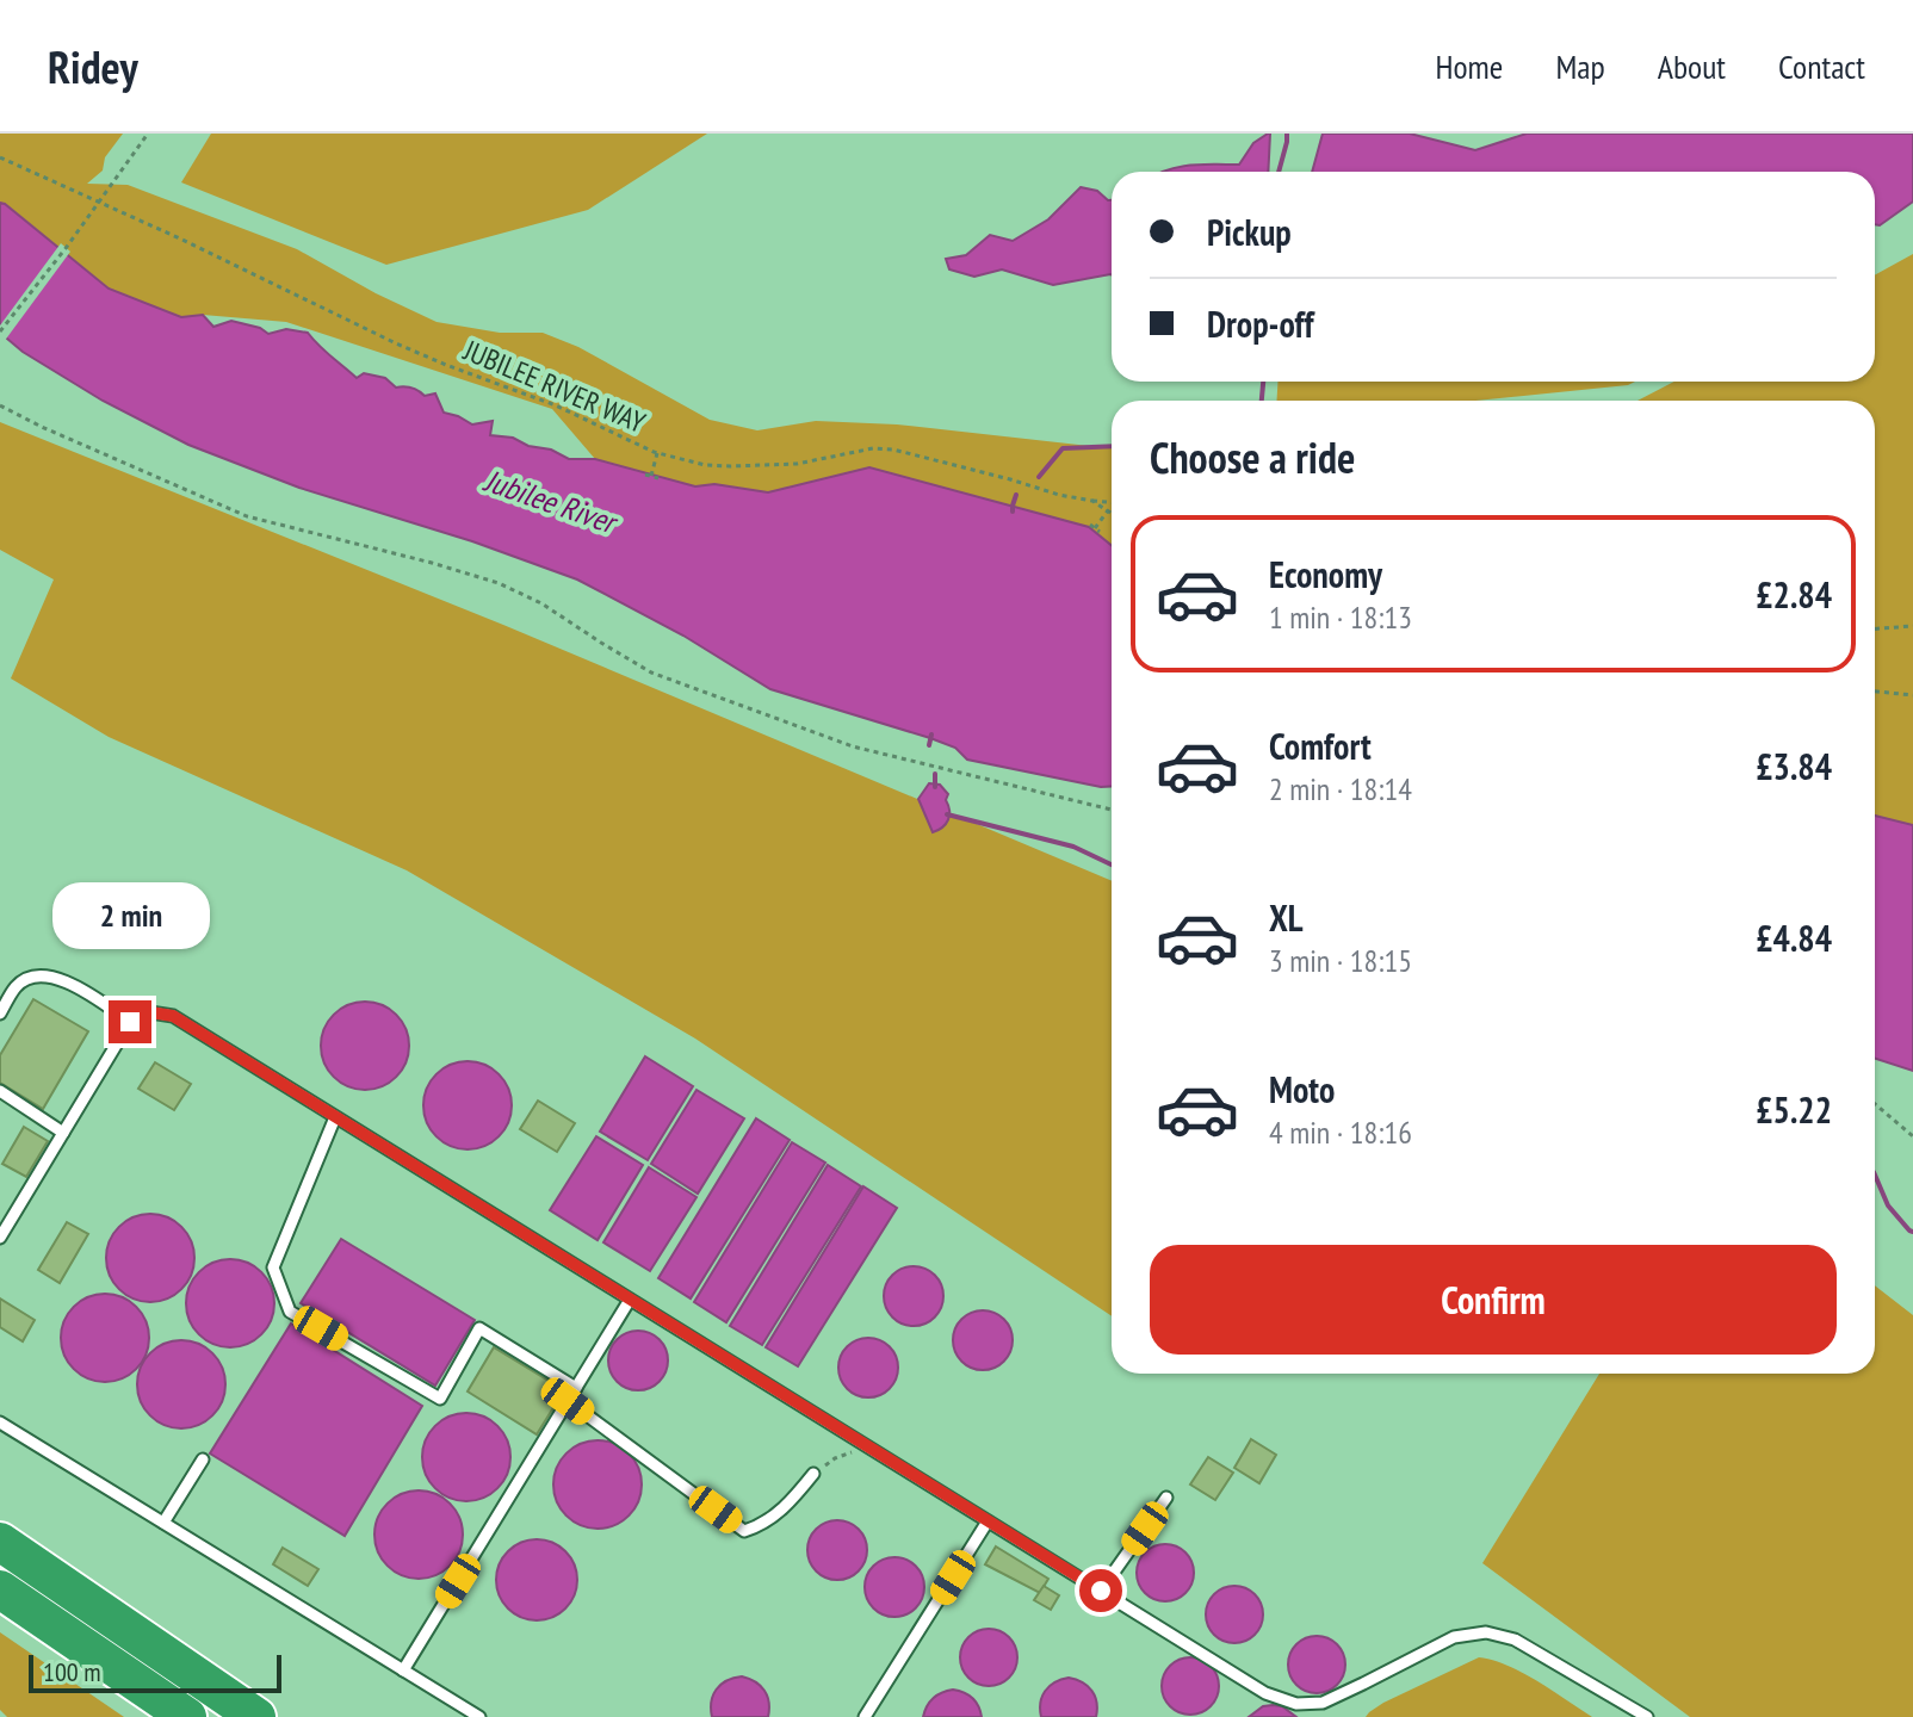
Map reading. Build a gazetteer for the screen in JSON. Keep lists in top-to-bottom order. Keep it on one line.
{"streets":{"path":["JUBILEE RIVER WAY"]},"water":["Jubilee River"],"scale_bar":"100 m","page":{"header":"Ridey","nav":["Home","Map","About","Contact"],"banner":["Pickup","Drop-off"],"heading":"Choose a ride","list":[{"name":"Economy","note":"1 min · 18:13","value":"£2.84"},{"name":"Comfort","note":"2 min · 18:14","value":"£3.84"},{"name":"XL","note":"3 min · 18:15","value":"£4.84"},{"name":"Moto","note":"4 min · 18:16","value":"£5.22"}],"bubble":"2 min","buttons":"Confirm","scale":"100 m"}}
